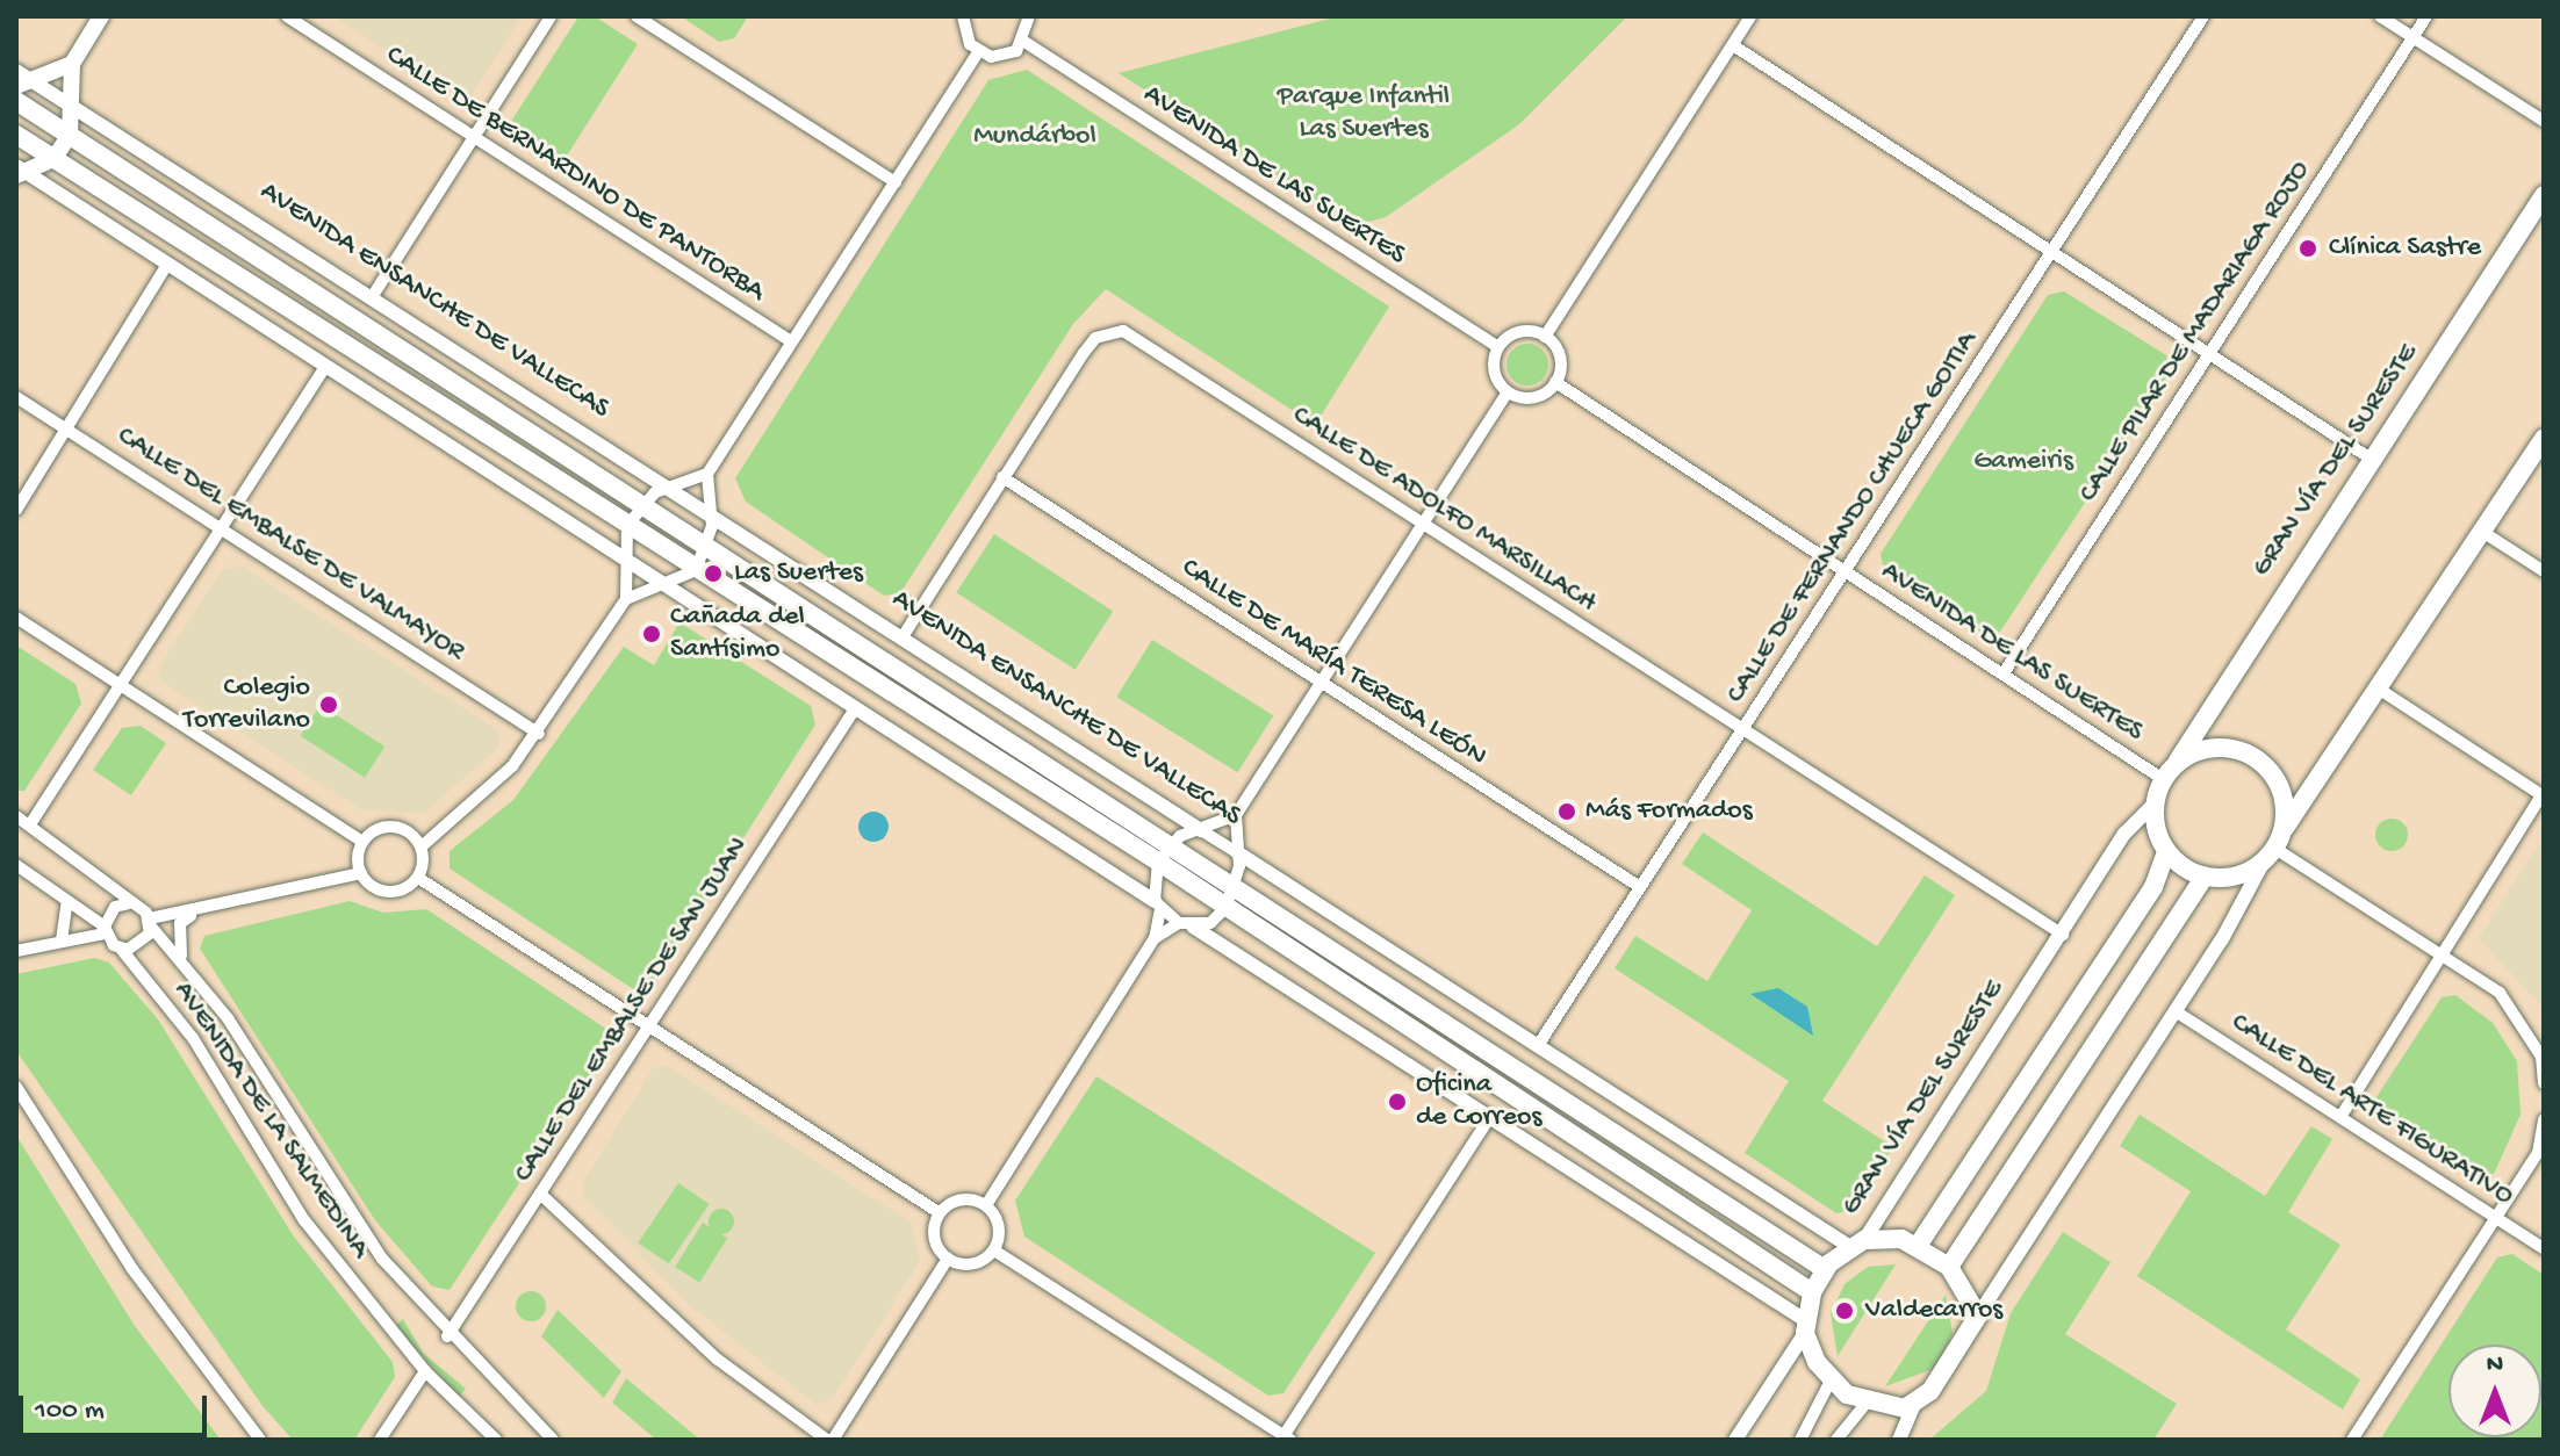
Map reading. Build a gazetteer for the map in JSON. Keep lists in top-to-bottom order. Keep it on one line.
{"streets":{"main road":["AVENIDA ENSANCHE DE VALLECAS","GRAN VÍA DEL SURESTE"],"street":["CALLE DE BERNARDINO DE PANTORBA","AVENIDA DE LAS SUERTES","CALLE PILAR DE MADARIAGA ROJO","CALLE DE ADOLFO MARSILLACH","CALLE DE FERNANDO CHUECA GOITIA","CALLE DEL EMBALSE DE VALMAYOR","CALLE DE MARÍA TERESA LEÓN","CALLE DEL EMBALSE DE SAN JUAN","CALLE DEL ARTE FIGURATIVO","AVENIDA DE LA SALMEDINA"]},"crossings":[["AVENIDA DE LAS SUERTES","CALLE PILAR DE MADARIAGA ROJO"],["AVENIDA DE LAS SUERTES","GRAN VÍA DEL SURESTE"],["AVENIDA DE LAS SUERTES","CALLE DE FERNANDO CHUECA GOITIA"],["AVENIDA ENSANCHE DE VALLECAS","GRAN VÍA DEL SURESTE"],["AVENIDA ENSANCHE DE VALLECAS","CALLE DE ADOLFO MARSILLACH"],["AVENIDA ENSANCHE DE VALLECAS","CALLE DE FERNANDO CHUECA GOITIA"],["GRAN VÍA DEL SURESTE","CALLE DE ADOLFO MARSILLACH"],["CALLE DE ADOLFO MARSILLACH","CALLE DE FERNANDO CHUECA GOITIA"],["CALLE DE ADOLFO MARSILLACH","CALLE DE MARÍA TERESA LEÓN"],["CALLE DE FERNANDO CHUECA GOITIA","CALLE DE MARÍA TERESA LEÓN"],["CALLE DEL EMBALSE DE SAN JUAN","AVENIDA DE LA SALMEDINA"]],"parks":["Parque Infantil Las Suertes","Mundárbol","Gameiris"],"places":["Clínica Sastre","Las Suertes","Cañada del Santísimo","Colegio Torrevilano","Más Formados","Oficina de Correos","Valdecarros"],"scale_bar":"100 m","north":"top"}
